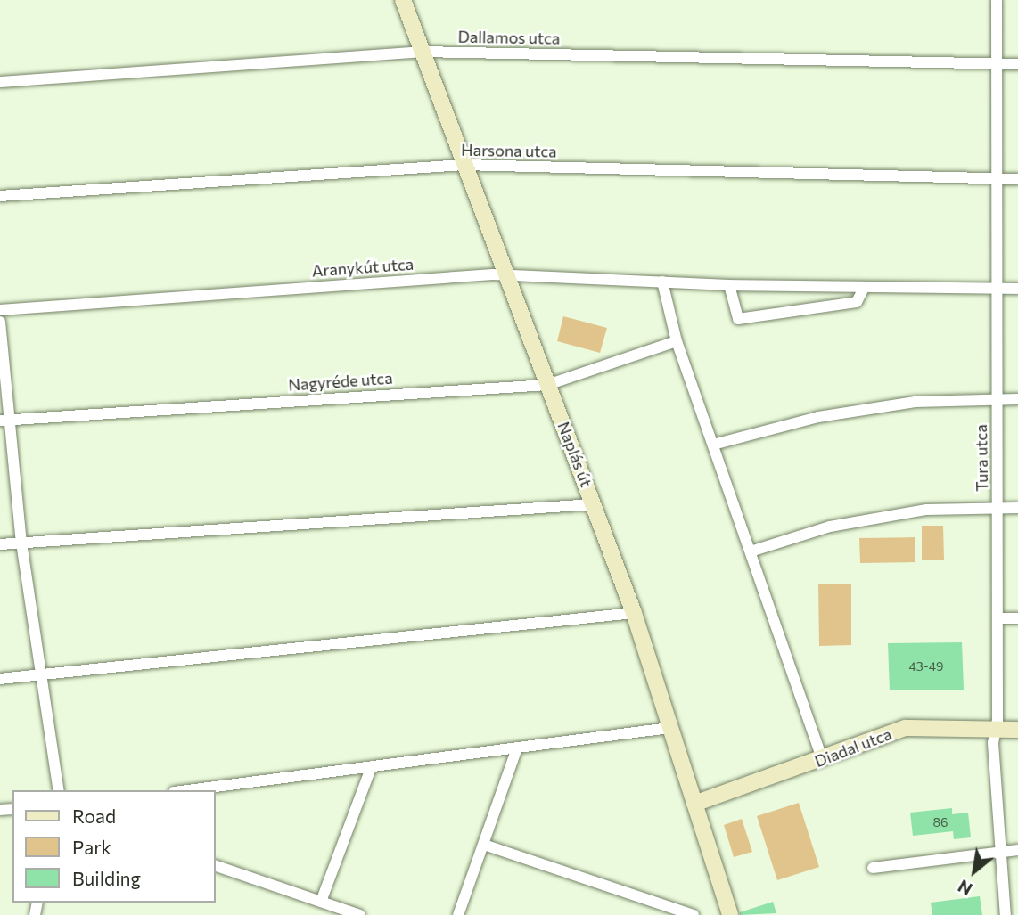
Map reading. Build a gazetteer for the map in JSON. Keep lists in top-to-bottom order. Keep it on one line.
{"streets":{"street":["Dallamos utca","Harsona utca","Aranykút utca","Nagyréde utca","Naplás út","Tura utca","Diadal utca"]},"crossings":[["Dallamos utca","Naplás út"],["Dallamos utca","Tura utca"],["Harsona utca","Naplás út"],["Harsona utca","Tura utca"],["Aranykút utca","Naplás út"],["Aranykút utca","Tura utca"],["Nagyréde utca","Naplás út"],["Naplás út","Diadal utca"],["Tura utca","Diadal utca"]],"house_numbers":["43-49","86"],"legend":["Road","Park","Building"],"north":"bottom left"}
